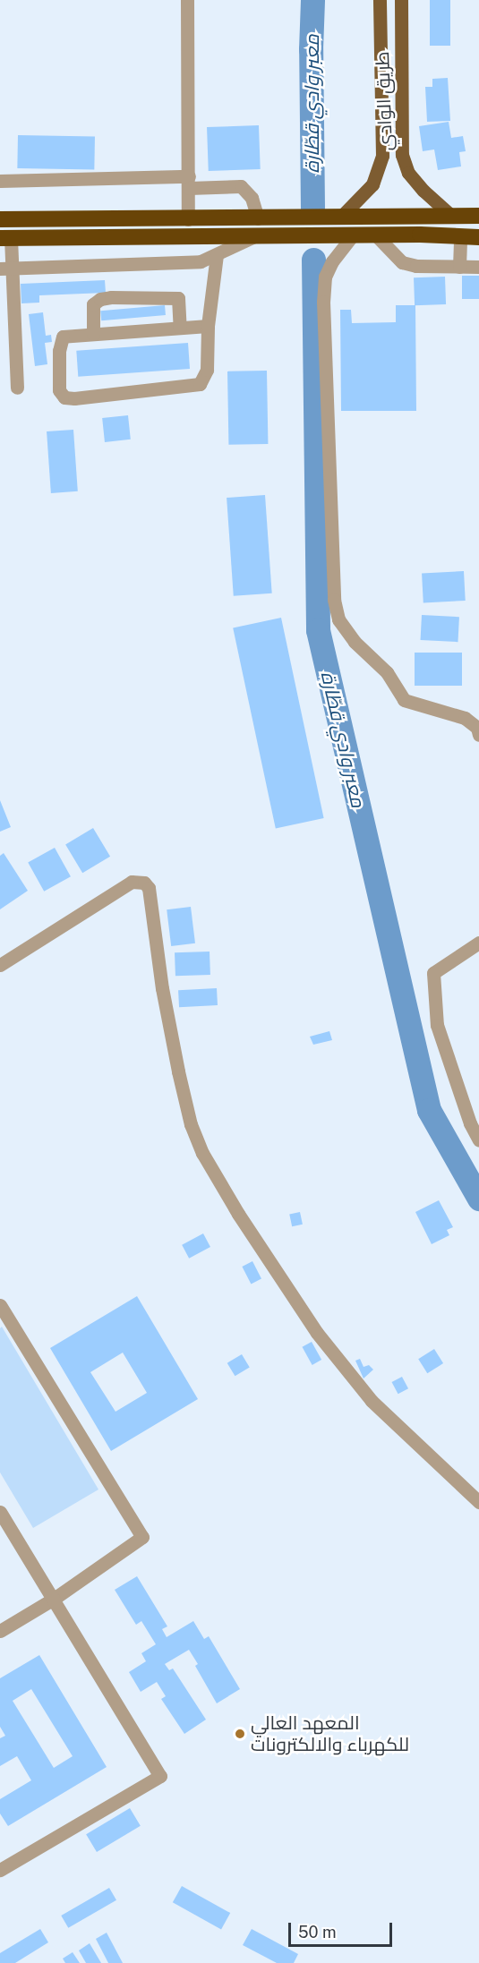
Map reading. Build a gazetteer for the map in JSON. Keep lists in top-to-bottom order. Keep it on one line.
{"streets":{"main road":["طريق الوادي"]},"water":["معبر وادي قطّارة"],"places":["المعهد العالي للكهرباء والالكترونات"],"scale_bar":"50 m"}
